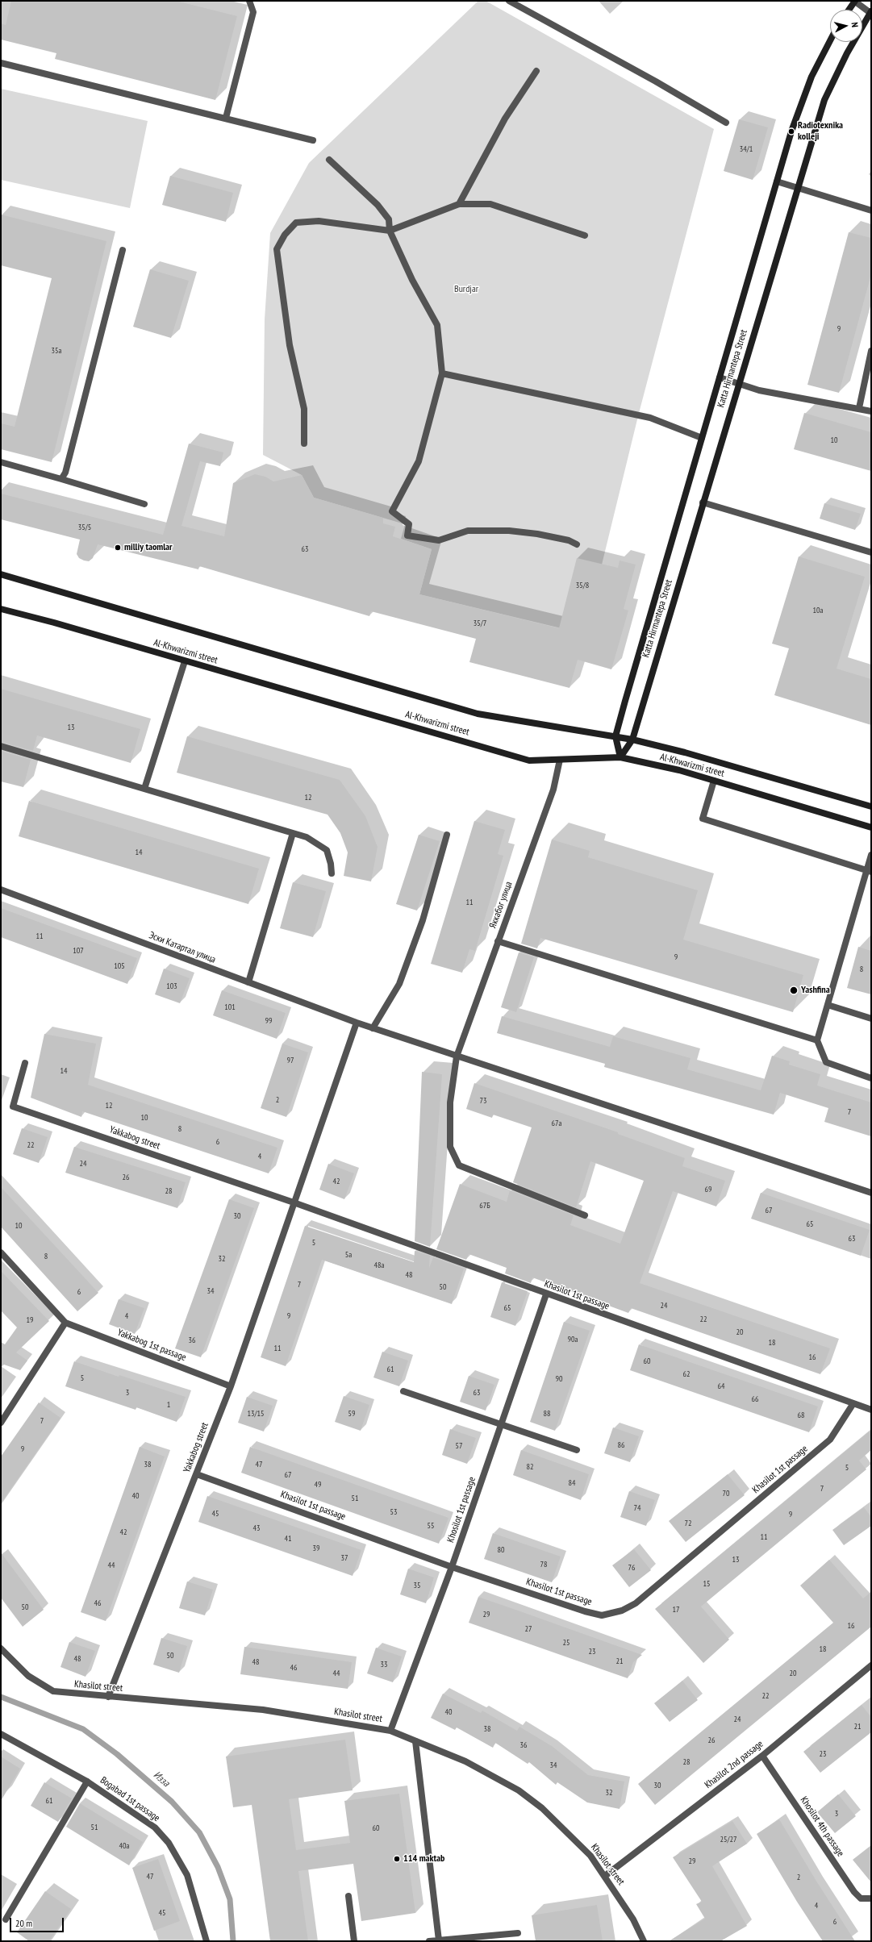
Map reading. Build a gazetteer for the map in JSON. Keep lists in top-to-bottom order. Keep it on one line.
{"streets":{"main road":["Katta Hirmаntepa Street","Al-Khwarizmi street"],"street":["Яккабог улица","Эски Катартал улица","Yakkabog street","Khasilot 1st passage","Yakkabog 1st passage","Khosilot 1st passage","Khasilot street","Khasilot 2nd passage","Bogabad 1st passage","Khosilot 4th passage"]},"crossings":[["Katta Hirmаntepa Street","Al-Khwarizmi street"],["Al-Khwarizmi street","Яккабог улица"],["Яккабог улица","Эски Катартал улица"],["Эски Катартал улица","Yakkabog street"],["Yakkabog street","Khasilot 1st passage"],["Yakkabog street","Yakkabog 1st passage"],["Yakkabog street","Khasilot street"],["Khasilot 1st passage","Khosilot 1st passage"],["Khosilot 1st passage","Khasilot street"],["Khasilot street","Khasilot 2nd passage"],["Khasilot 2nd passage","Khosilot 4th passage"]],"water":["Изза"],"parks":["Burdjar"],"places":["Radiotexnika kolleji","milliy taomlar","Yashfina","114 maktab"],"house_numbers":["34/1","9","35а","10","35/5","63","35/8","10a","35/7","13","12","14","11","11","107","9","105","8","103","101","99","97","14","2","73","12","7","10","67a","8","6","22","4","24","26","42","69","28","67Б","67","30","65","10","63","5","5a","8","32","48a","48","7","50","34","6","24","65","4","9","22","19","20","90a","36","18","11","16","60","61","62","5","90","64","3","63","66","1","13/15","59","88","68","7","86","57","9","38","47","82","5","67","84","49","7","70","40","51","74","53","45","9","72","55","43","42","11","41","39","80","37","13","78","44","76","15","35","46","50","17","29","16","27","25","18","23","50","48","21","48","33","46","44","20","22","40","24","21","38","26","36","23","28","34","30","32","61","3","51","60","25/27","40a","29","47","2","4","45","6"],"scale_bar":"20 m","north":"right"}
